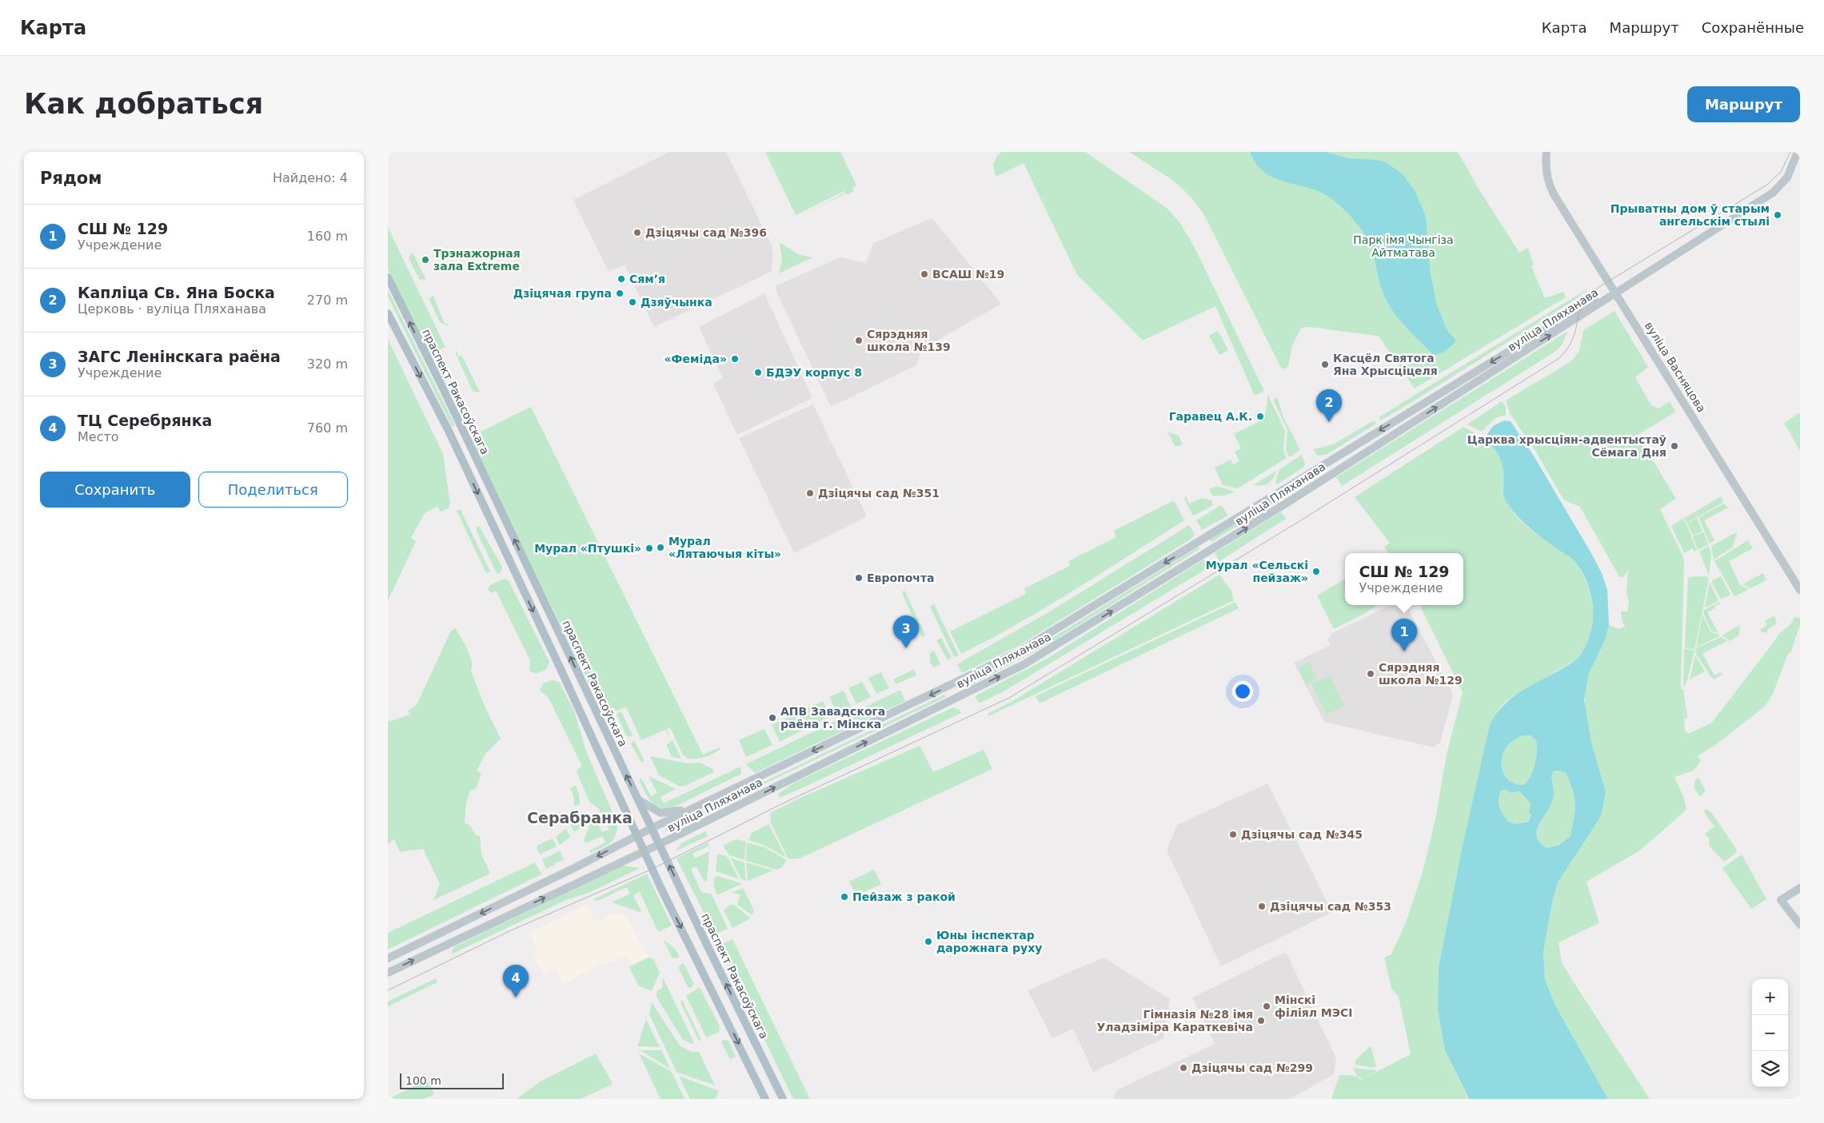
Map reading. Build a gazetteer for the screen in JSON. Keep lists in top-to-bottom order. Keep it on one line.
{"streets":{"main road":["вуліца Пляханава","вуліца Васняцова","праспект Ракасоўскага"]},"crossings":[["вуліца Пляханава","вуліца Васняцова"],["вуліца Пляханава","праспект Ракасоўскага"]],"districts":["Серабранка"],"parks":["Парк імя Чынгіза Айтматава"],"places":["Прыватны дом ў старым ангельскім стылі","Дзіцячы сад №396","Трэнажорная зала Extreme","ВСАШ №19","Сямʼя","Дзіцячая група","Дзяўчынка","Сярэдняя школа №139","«Феміда»","Касцёл Святога Яна Хрысціцеля","БДЭУ корпус 8","Гаравец А.К.","Царква хрысціян-адвентыстаў Сёмага Дня","Дзіцячы сад №351","Мурал «Лятаючыя кіты»","Мурал «Птушкі»","Мурал «Сельскі пейзаж»","Европочта","Сярэдняя школа №129","АПВ Завадскога раёна г. Мінска","Дзіцячы сад №345","Пейзаж з ракой","Дзіцячы сад №353","Юны інспектар дарожнага руху","Мінскі філіял МЭСІ","Гімназія №28 імя Уладзіміра Караткевіча","Дзіцячы сад №299"],"scale_bar":"100 m","page":{"header":"Карта","nav":["Карта","Маршрут","Сохранённые"],"buttons":["Маршрут",["Сохранить","Поделиться"]],"title":"Как добраться","heading":["Рядом","Найдено: 4"],"list":[{"mark":"1","name":"СШ № 129","note":"Учреждение","value":"160 m"},{"mark":"2","name":"Капліца Св. Яна Боска","note":"Церковь · вуліца Пляханава","value":"270 m"},{"mark":"3","name":"ЗАГС Ленінскага раёна","note":"Учреждение","value":"320 m"},{"mark":"4","name":"ТЦ Серебрянка","note":"Место","value":"760 m"}],"pins":["2","3","1","4"],"popup":["СШ № 129","Учреждение"],"map_buttons":["+","−"],"scale":"100 m"}}
